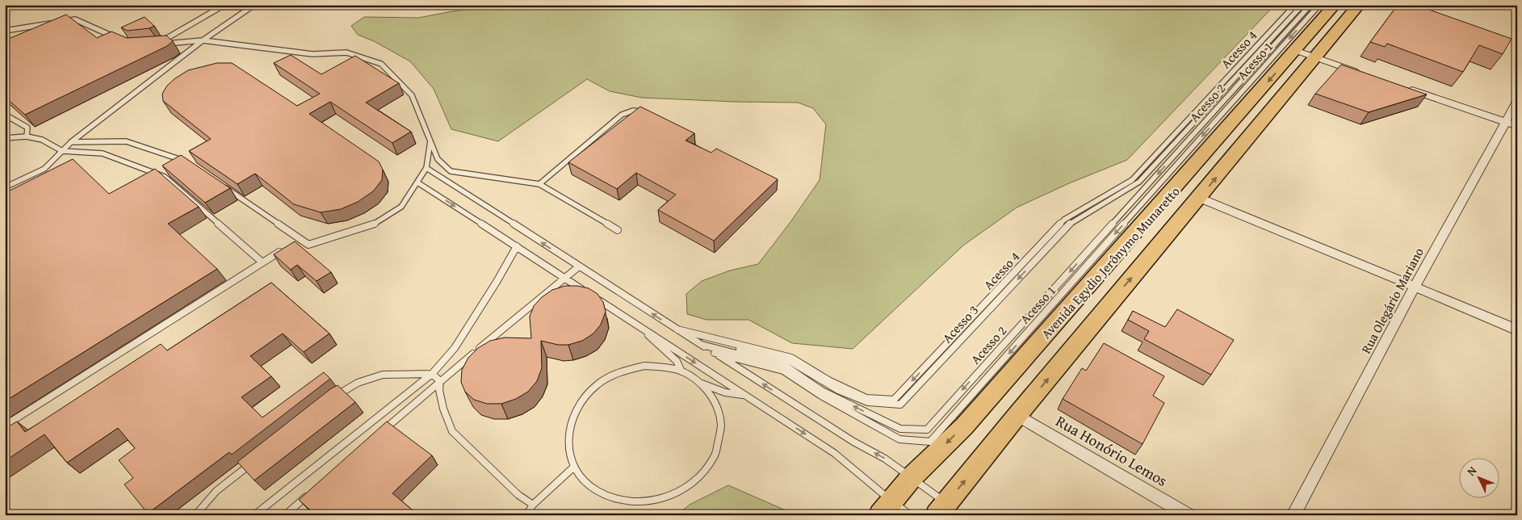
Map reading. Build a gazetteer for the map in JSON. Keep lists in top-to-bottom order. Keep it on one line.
{"streets":{"main road":["Avenida Egydio Jerônymo Munaretto"],"street":["Rua Olegário Mariano","Rua Honório Lemos"],"lane":["Acesso 4","Acesso 1","Acesso 2","Acesso 3"]},"crossings":[["Avenida Egydio Jerônymo Munaretto","Rua Honório Lemos"]],"one_way":["Acesso 4","Acesso 1","Acesso 2","Acesso 3"],"north":"top left"}
